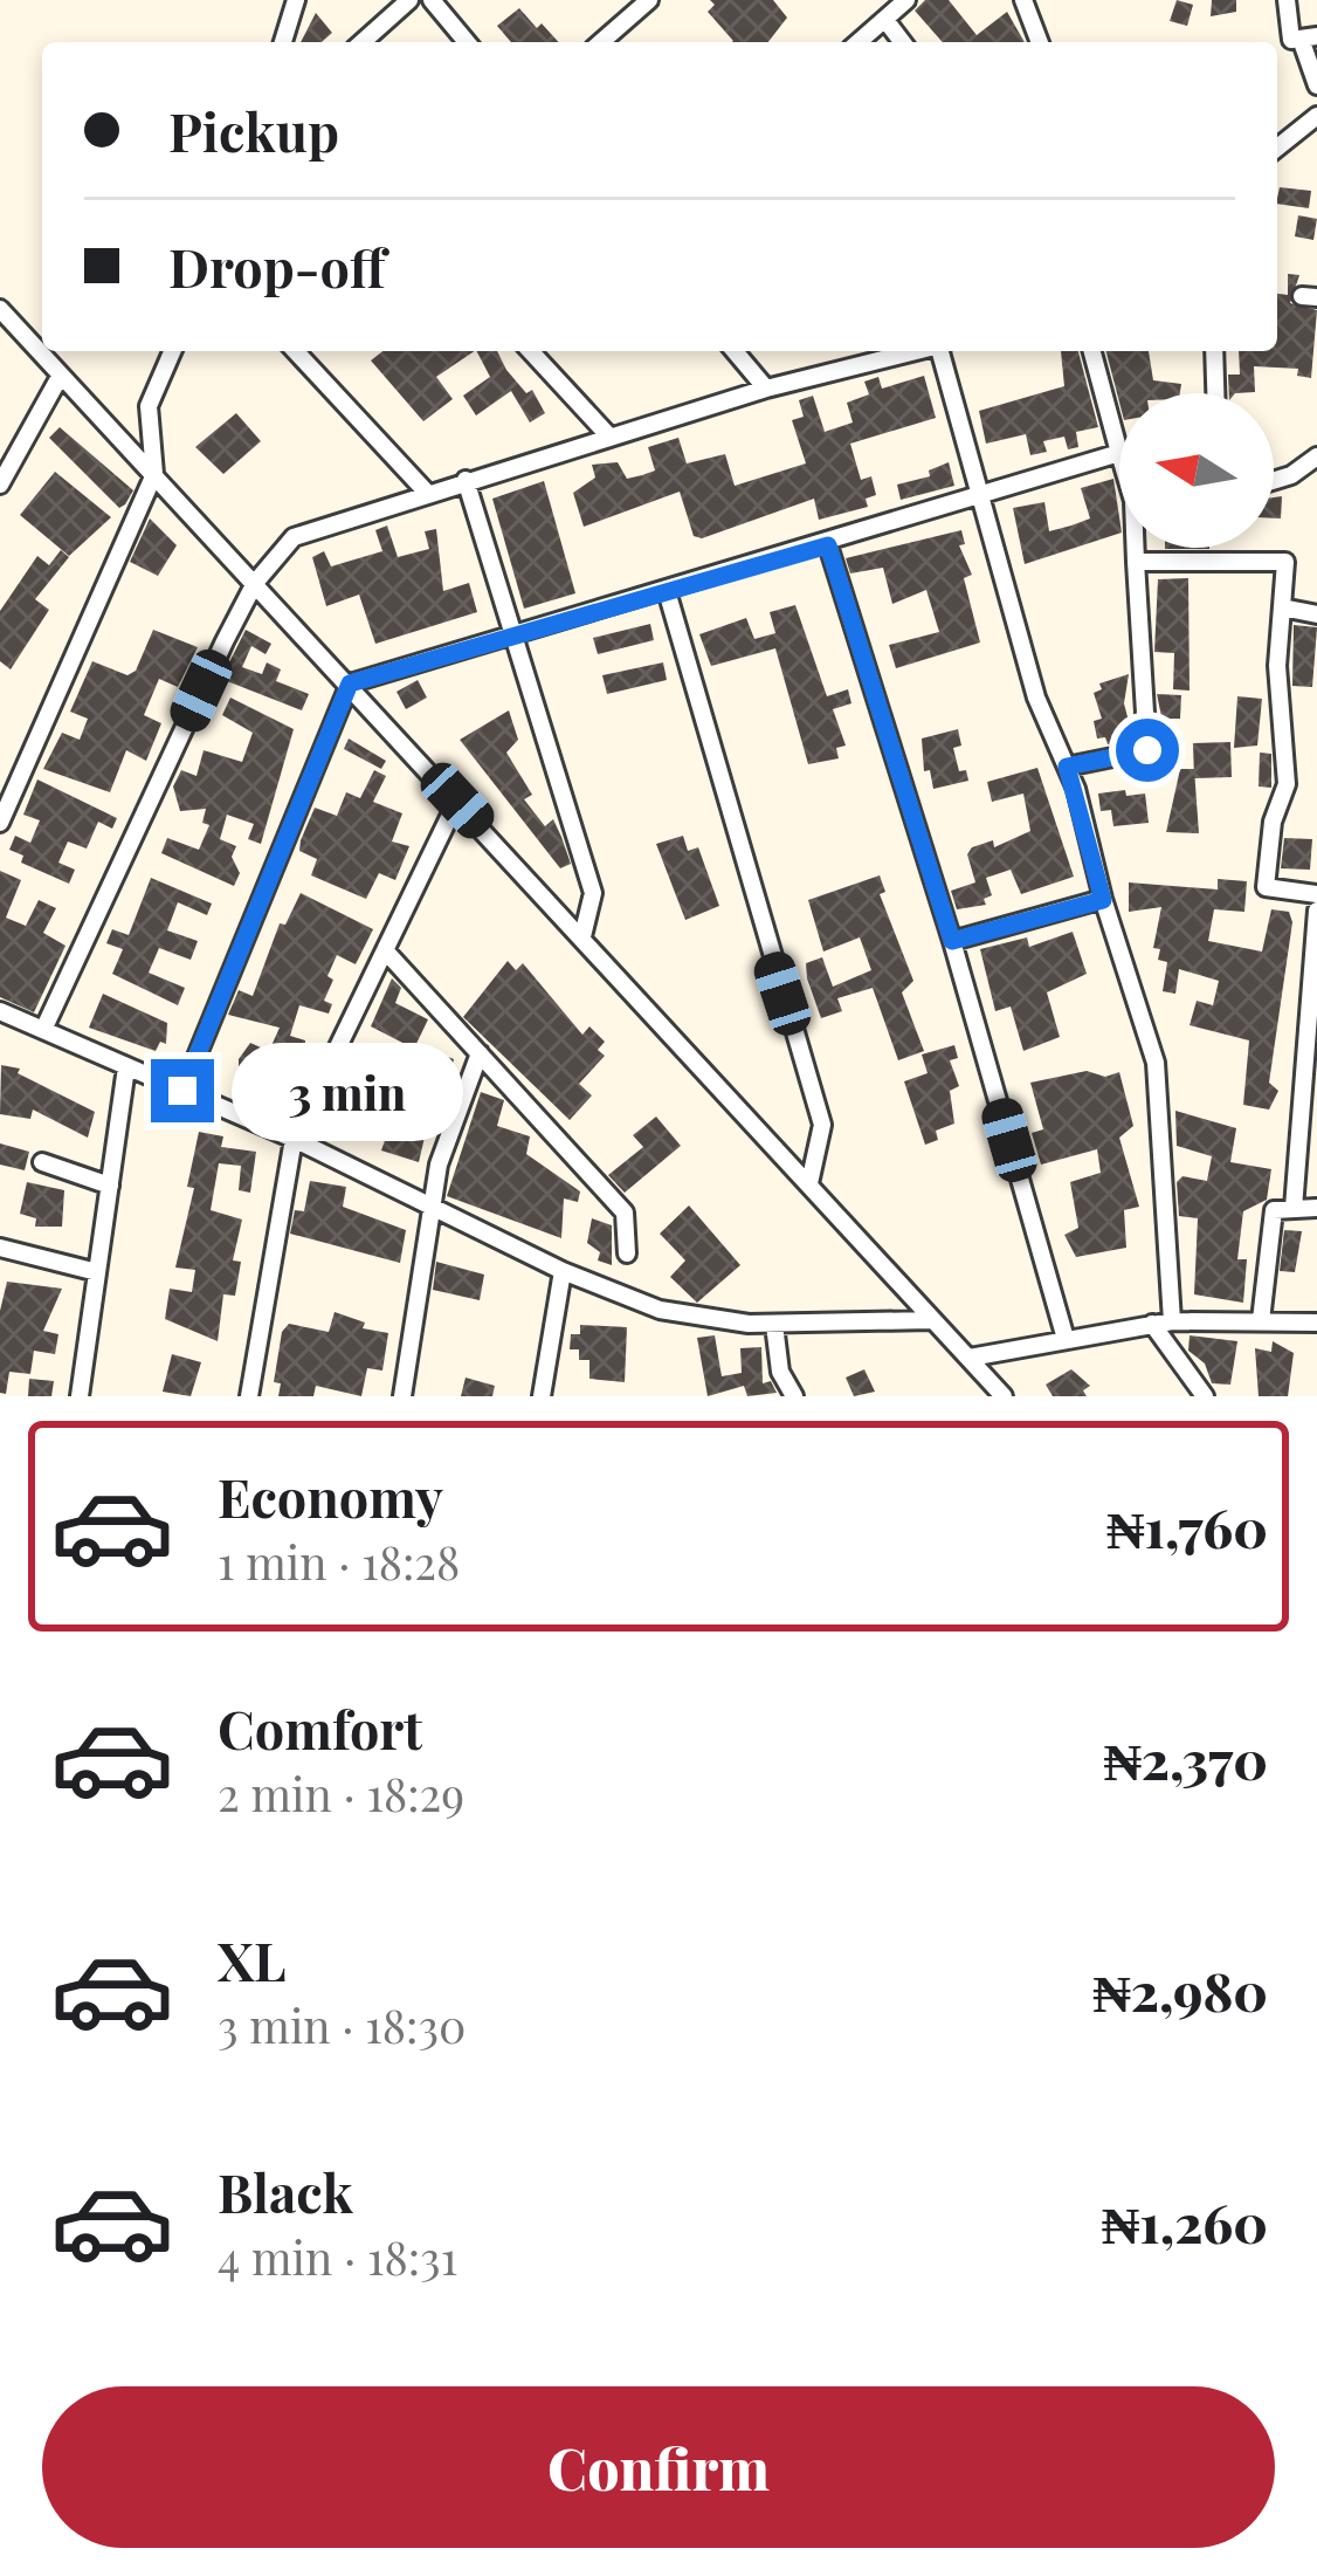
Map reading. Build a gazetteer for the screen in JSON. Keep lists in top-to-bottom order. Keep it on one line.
{"north":"left","page":{"banner":["Pickup","Drop-off"],"bubble":"3 min","list":[{"name":"Economy","note":"1 min · 18:28","value":"₦1,760"},{"name":"Comfort","note":"2 min · 18:29","value":"₦2,370"},{"name":"XL","note":"3 min · 18:30","value":"₦2,980"},{"name":"Black","note":"4 min · 18:31","value":"₦1,260"}],"buttons":"Confirm"}}
